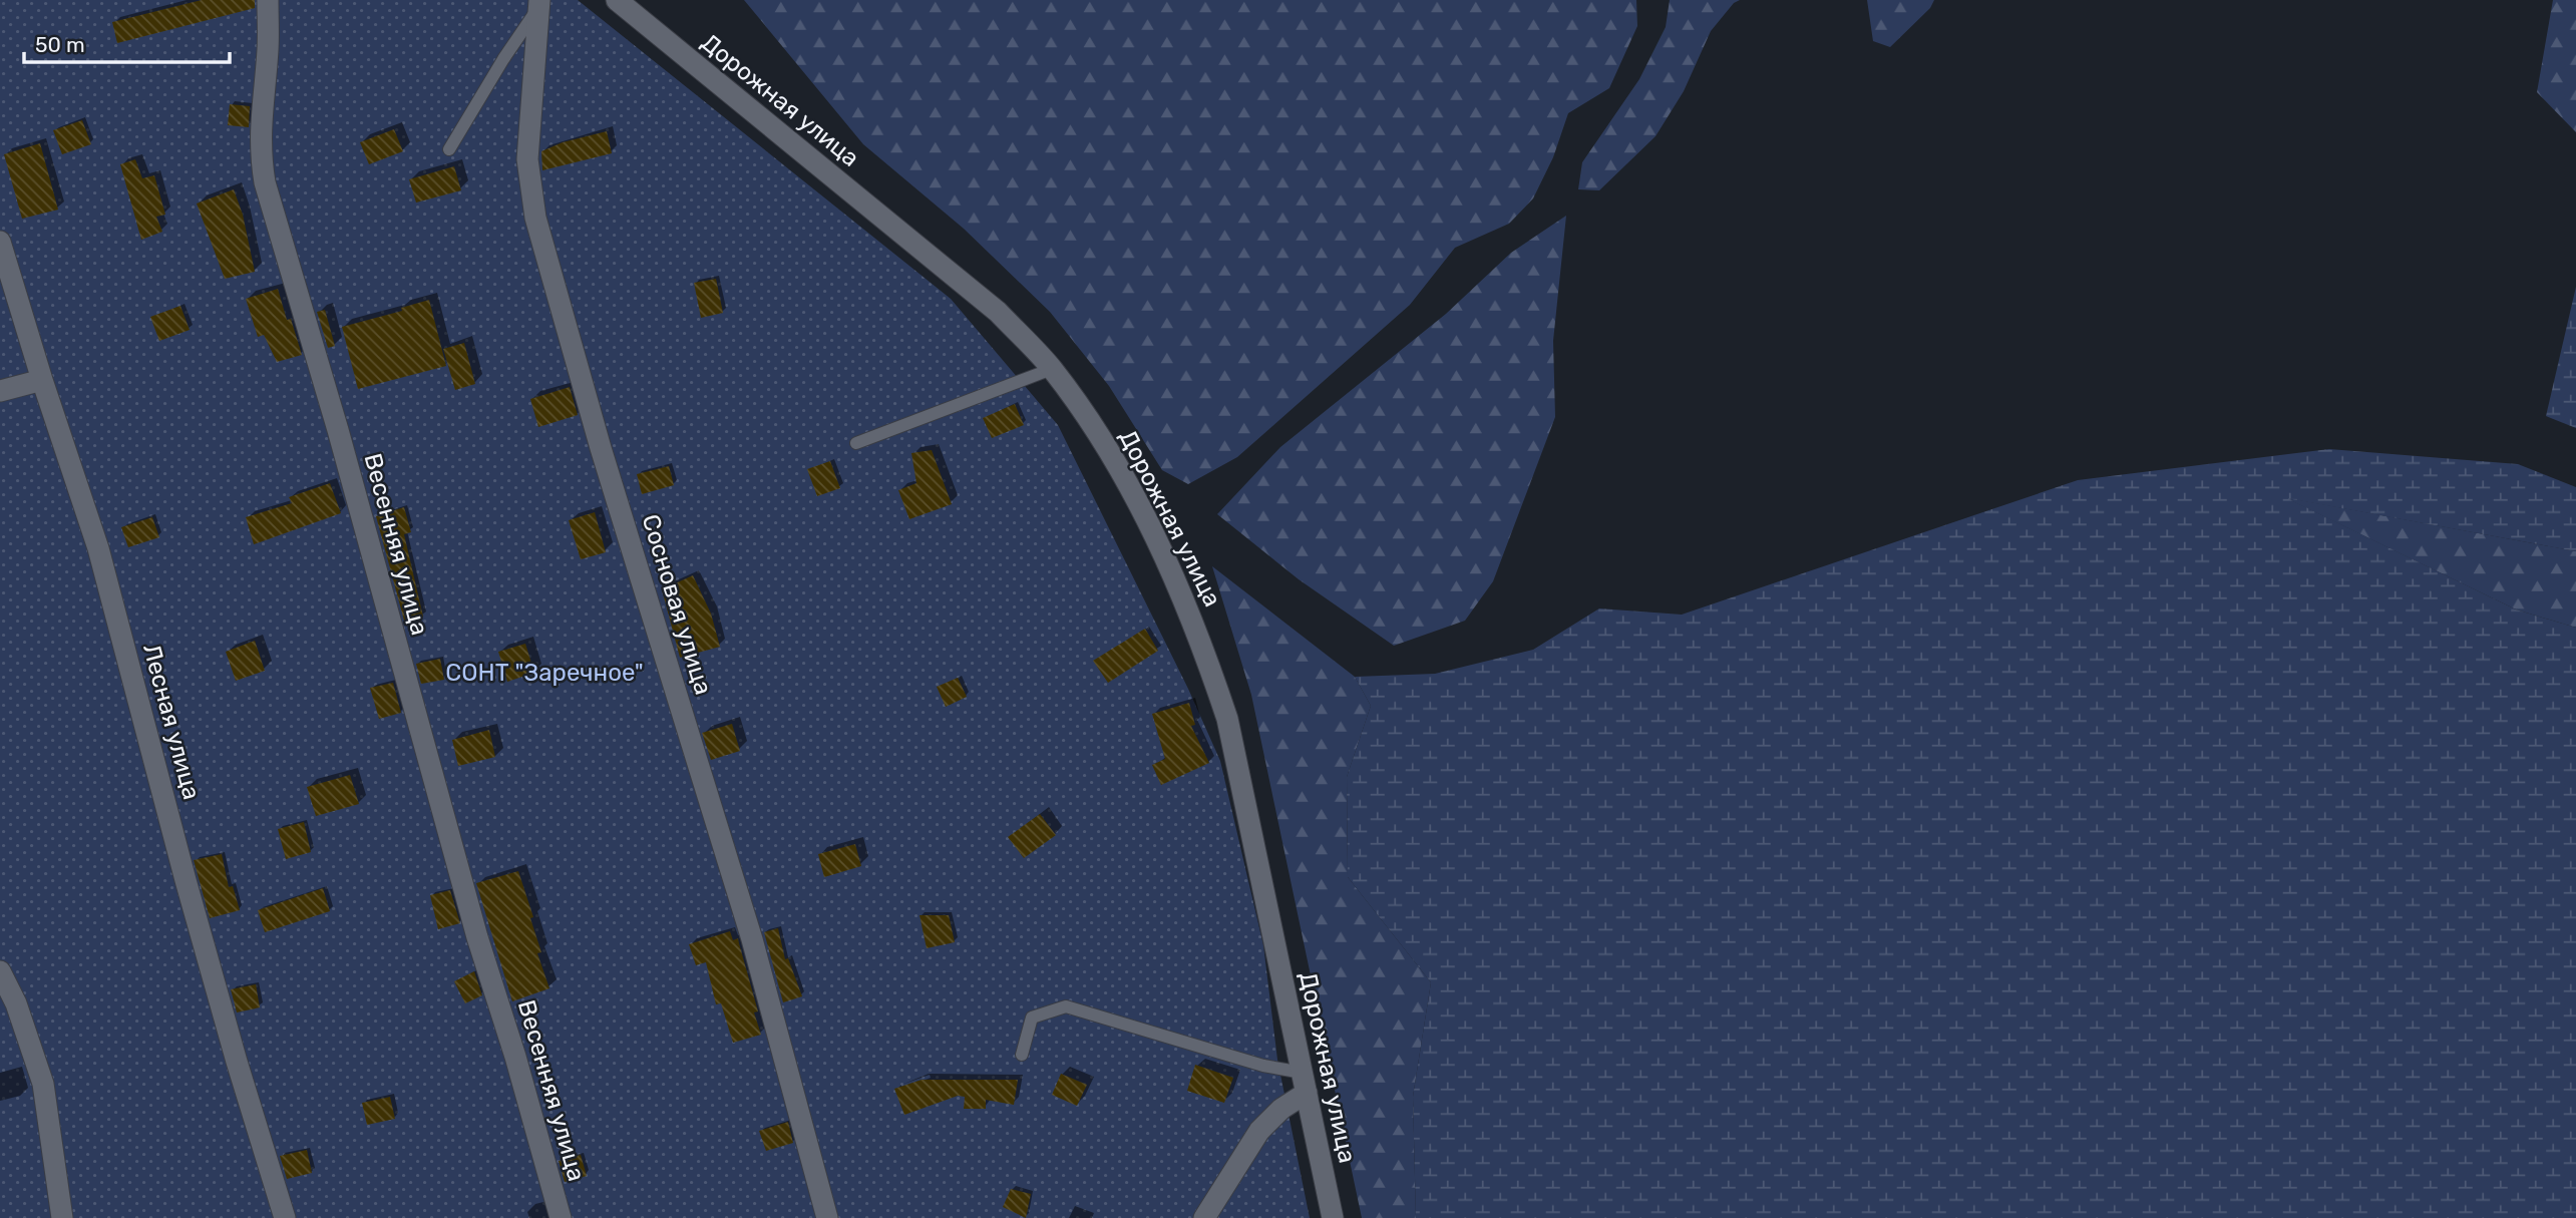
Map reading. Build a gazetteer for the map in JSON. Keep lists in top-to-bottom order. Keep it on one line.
{"streets":{"street":["Дорожная улица","Весенняя улица","Сосновая улица","Лесная улица"]},"parks":["СОНТ \"Заречное\""],"scale_bar":"50 m"}
